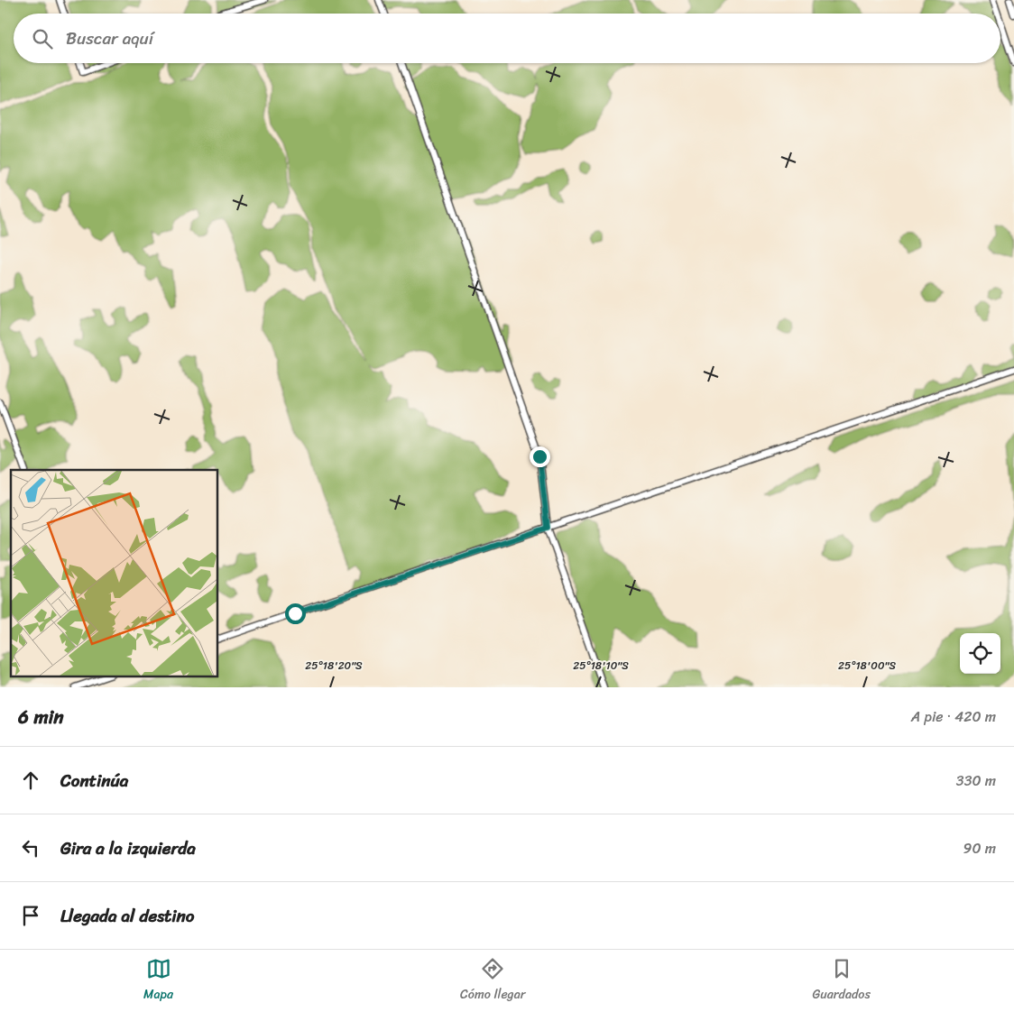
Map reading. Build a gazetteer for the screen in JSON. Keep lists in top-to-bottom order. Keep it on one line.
{"page":{"search":"Buscar aquí","heading":["6 min","A pie · 420 m"],"list":[["Continúa","330 m"],["Gira a la izquierda","90 m"],"Llegada al destino"],"nav":["Mapa","Cómo llegar","Guardados"]},"coordinates":["25°18'20\"S","25°18'10\"S","25°18'00\"S"]}
